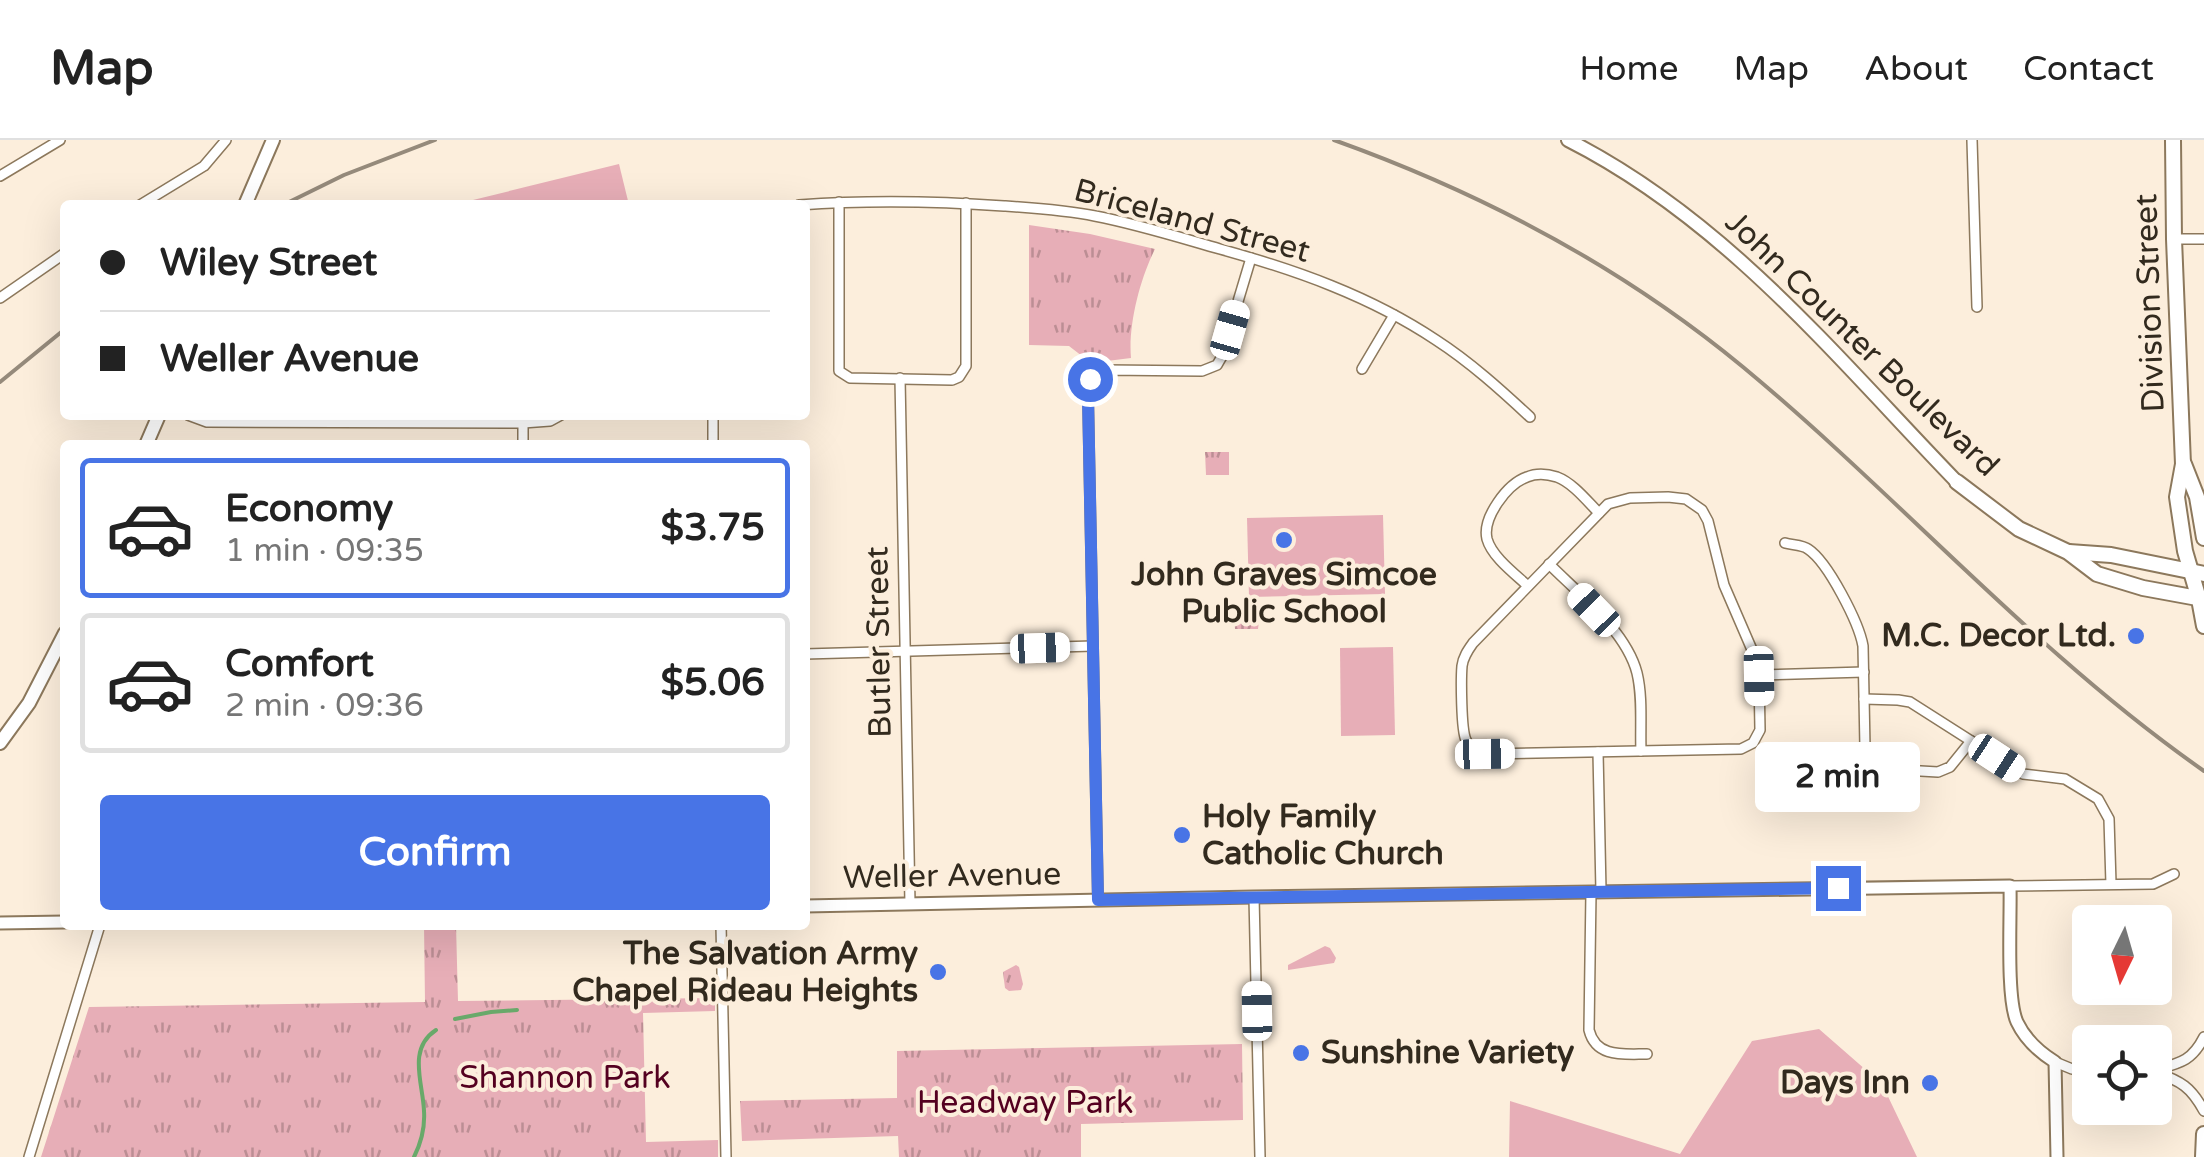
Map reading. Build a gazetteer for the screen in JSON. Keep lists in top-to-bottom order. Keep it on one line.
{"streets":{"main road":["Division Street","John Counter Boulevard"],"street":["Briceland Street","Butler Street","Weller Avenue"]},"crossings":[["Butler Street","Weller Avenue"]],"parks":["Shannon Park","Headway Park"],"places":["John Graves Simcoe Public School","M.C. Decor Ltd.","Holy Family Catholic Church","The Salvation Army Chapel Rideau Heights","Sunshine Variety","Days Inn"],"north":"bottom","page":{"header":"Map","nav":["Home","Map","About","Contact"],"banner":["Wiley Street","Weller Avenue"],"list":[{"name":"Economy","note":"1 min · 09:35","value":"$3.75"},{"name":"Comfort","note":"2 min · 09:36","value":"$5.06"}],"bubble":"2 min","buttons":"Confirm"}}
